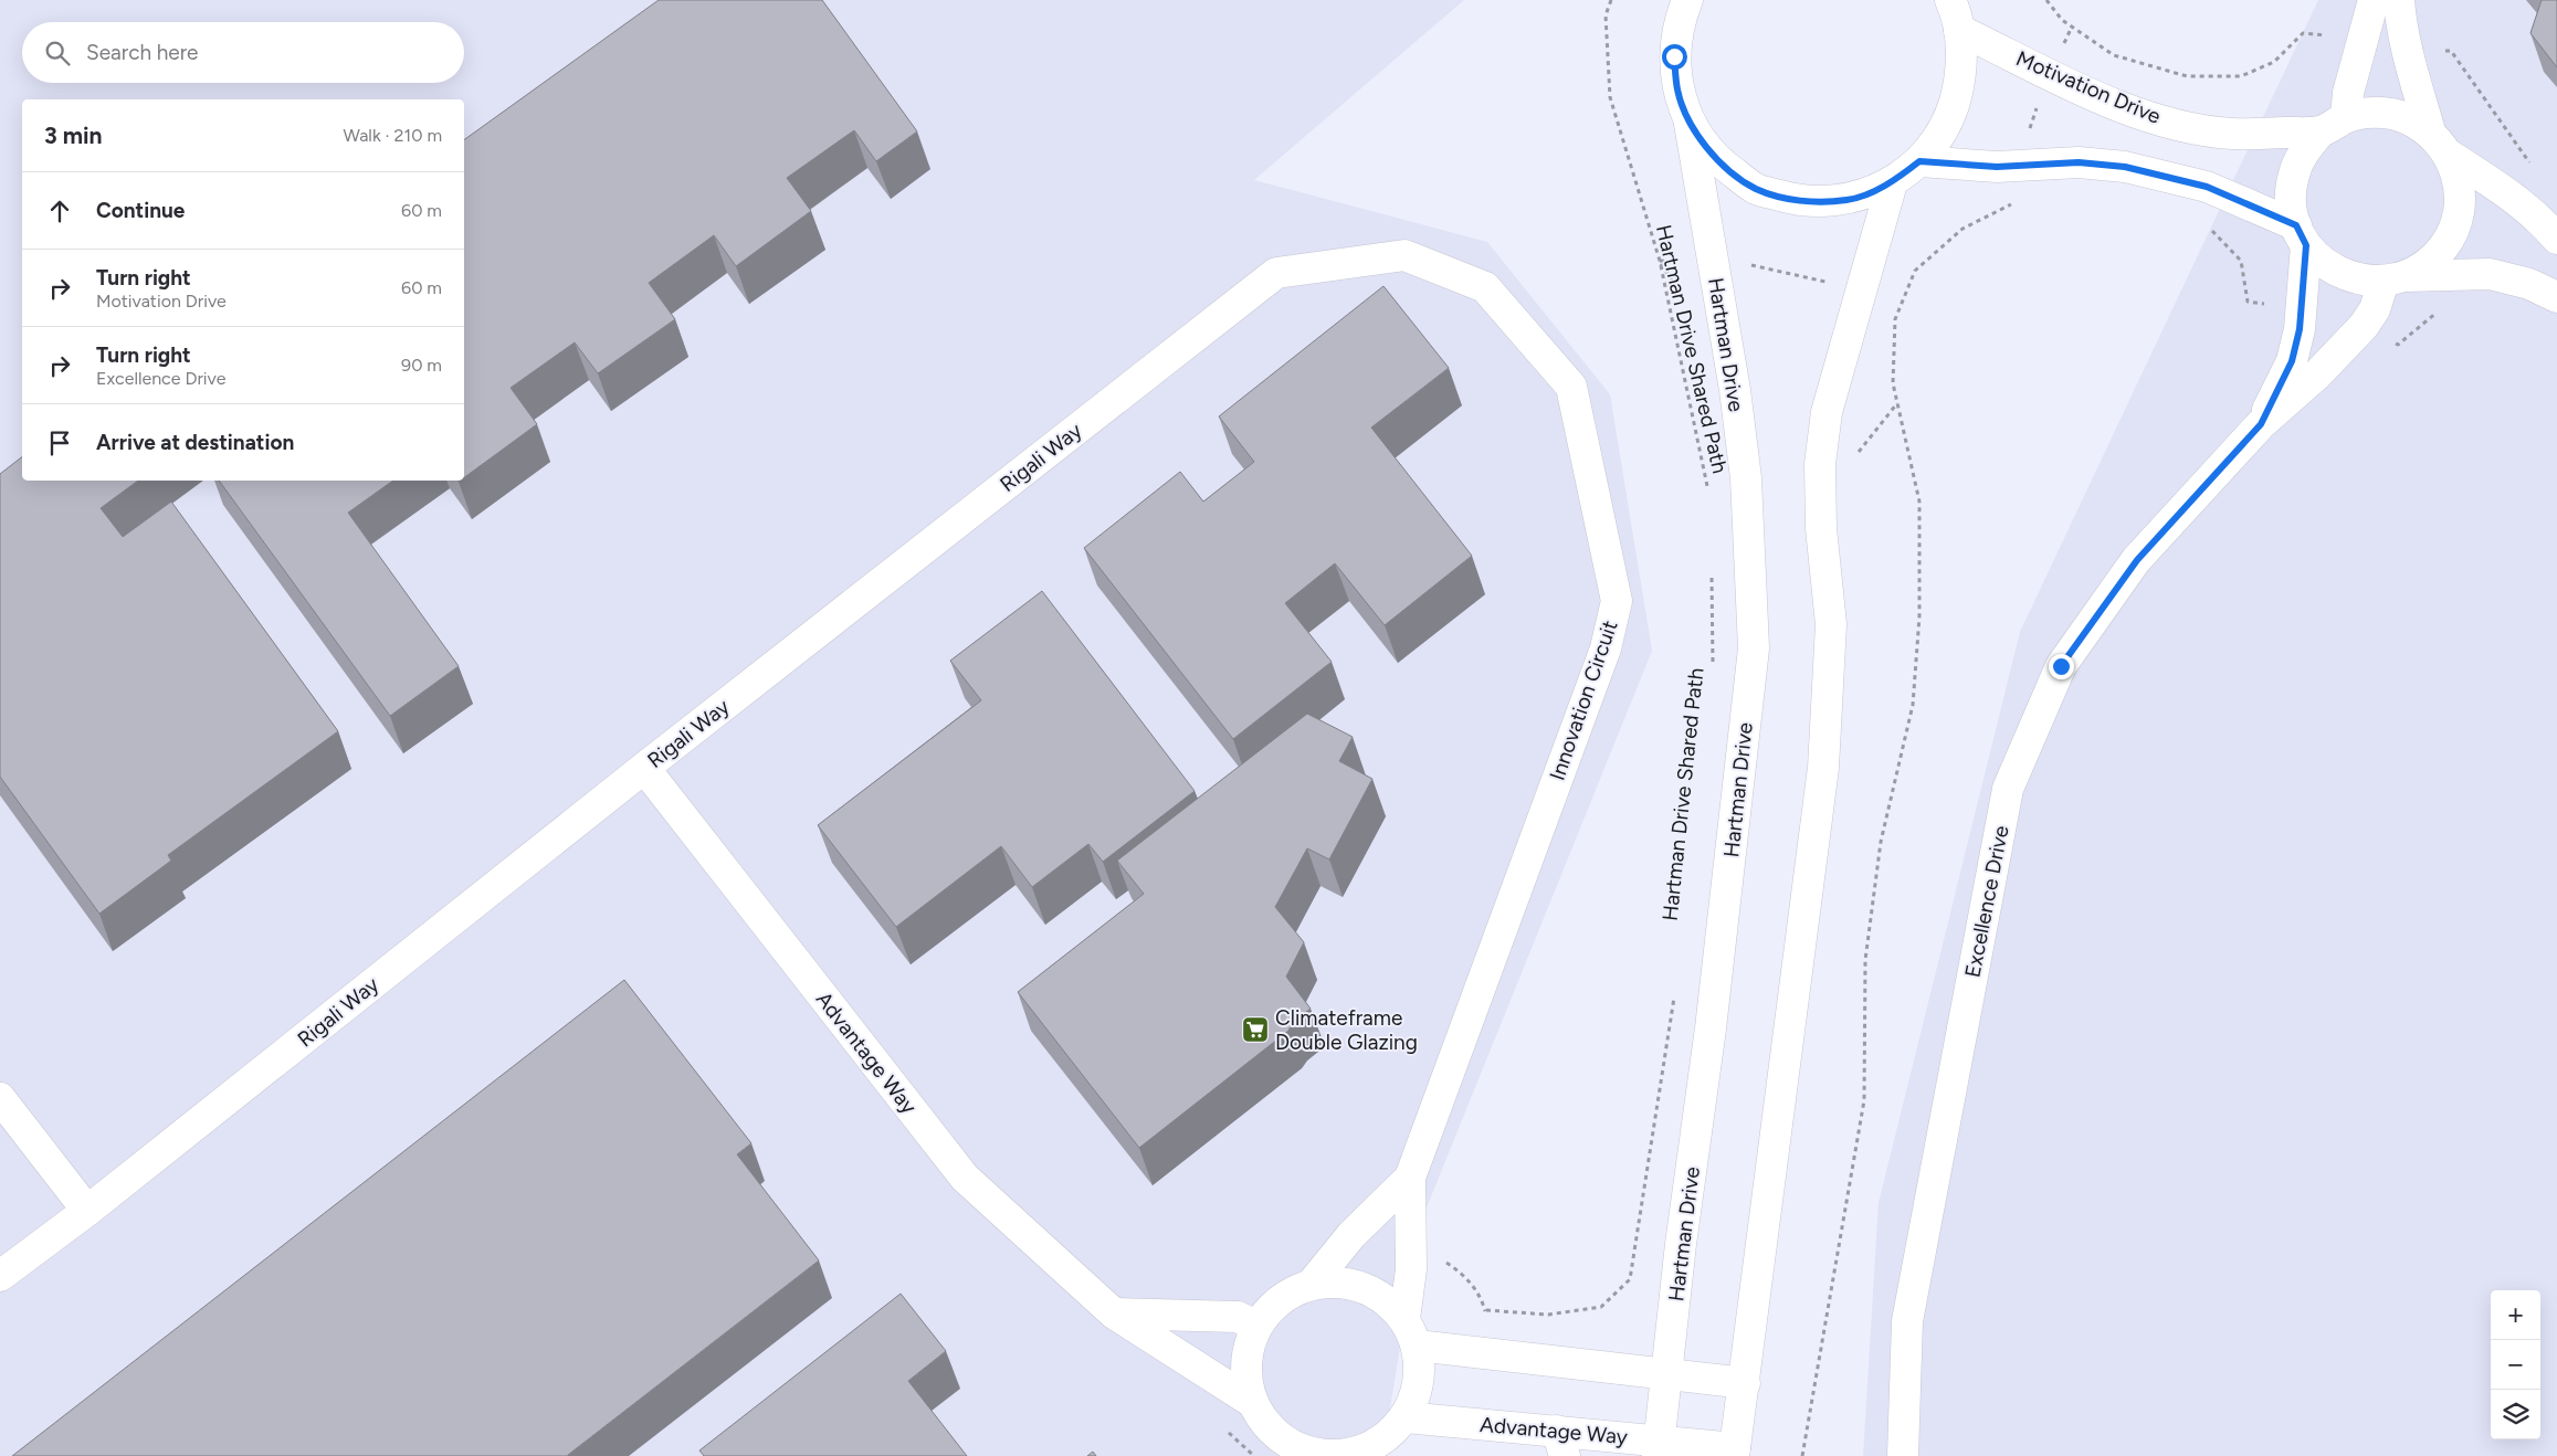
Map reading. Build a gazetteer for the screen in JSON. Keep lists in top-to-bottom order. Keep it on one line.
{"streets":{"street":["Motivation Drive","Hartman Drive","Rigali Way","Innovation Circuit","Excellence Drive","Advantage Way"],"path":["Hartman Drive Shared Path"]},"crossings":[["Motivation Drive","Excellence Drive"],["Hartman Drive","Advantage Way"],["Rigali Way","Innovation Circuit"],["Rigali Way","Advantage Way"],["Innovation Circuit","Advantage Way"]],"places":{"supermarket":["Climateframe Double Glazing"]},"page":{"search":"Search here","heading":["3 min","Walk · 210 m"],"list":[["Continue","60 m"],["Turn right","Motivation Drive","60 m"],["Turn right","Excellence Drive","90 m"],"Arrive at destination"],"map_buttons":["+","−"]}}
